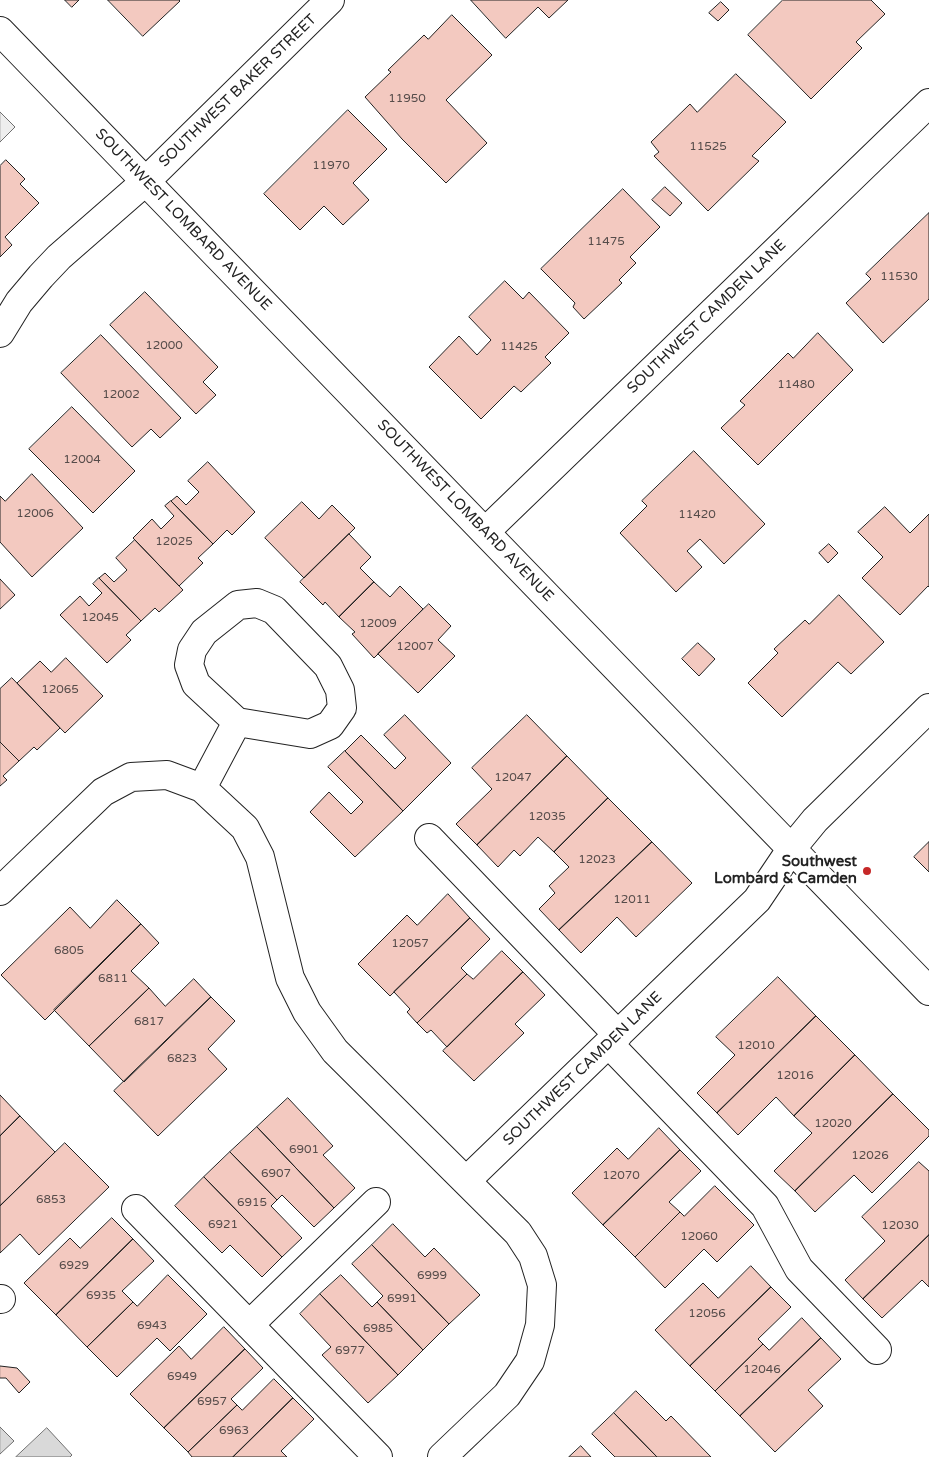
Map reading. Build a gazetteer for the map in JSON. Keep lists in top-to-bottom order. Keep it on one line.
{"streets":{"street":["SOUTHWEST BAKER STREET","SOUTHWEST LOMBARD AVENUE","SOUTHWEST CAMDEN LANE"]},"crossings":[["SOUTHWEST BAKER STREET","SOUTHWEST LOMBARD AVENUE"],["SOUTHWEST LOMBARD AVENUE","SOUTHWEST CAMDEN LANE"]],"places":["Southwest Lombard & Camden"],"house_numbers":["11950","11525","11970","11475","11530","12000","11425","11480","12002","12004","12006","11420","12025","12045","12009","12007","12065","12047","12035","12023","12011","12057","6805","6811","6817","12010","6823","12016","12020","6901","12026","6907","12070","6853","6915","6921","12030","12060","6929","6999","6935","6991","12056","6943","6985","6977","12046","6949","6957","6963"]}
